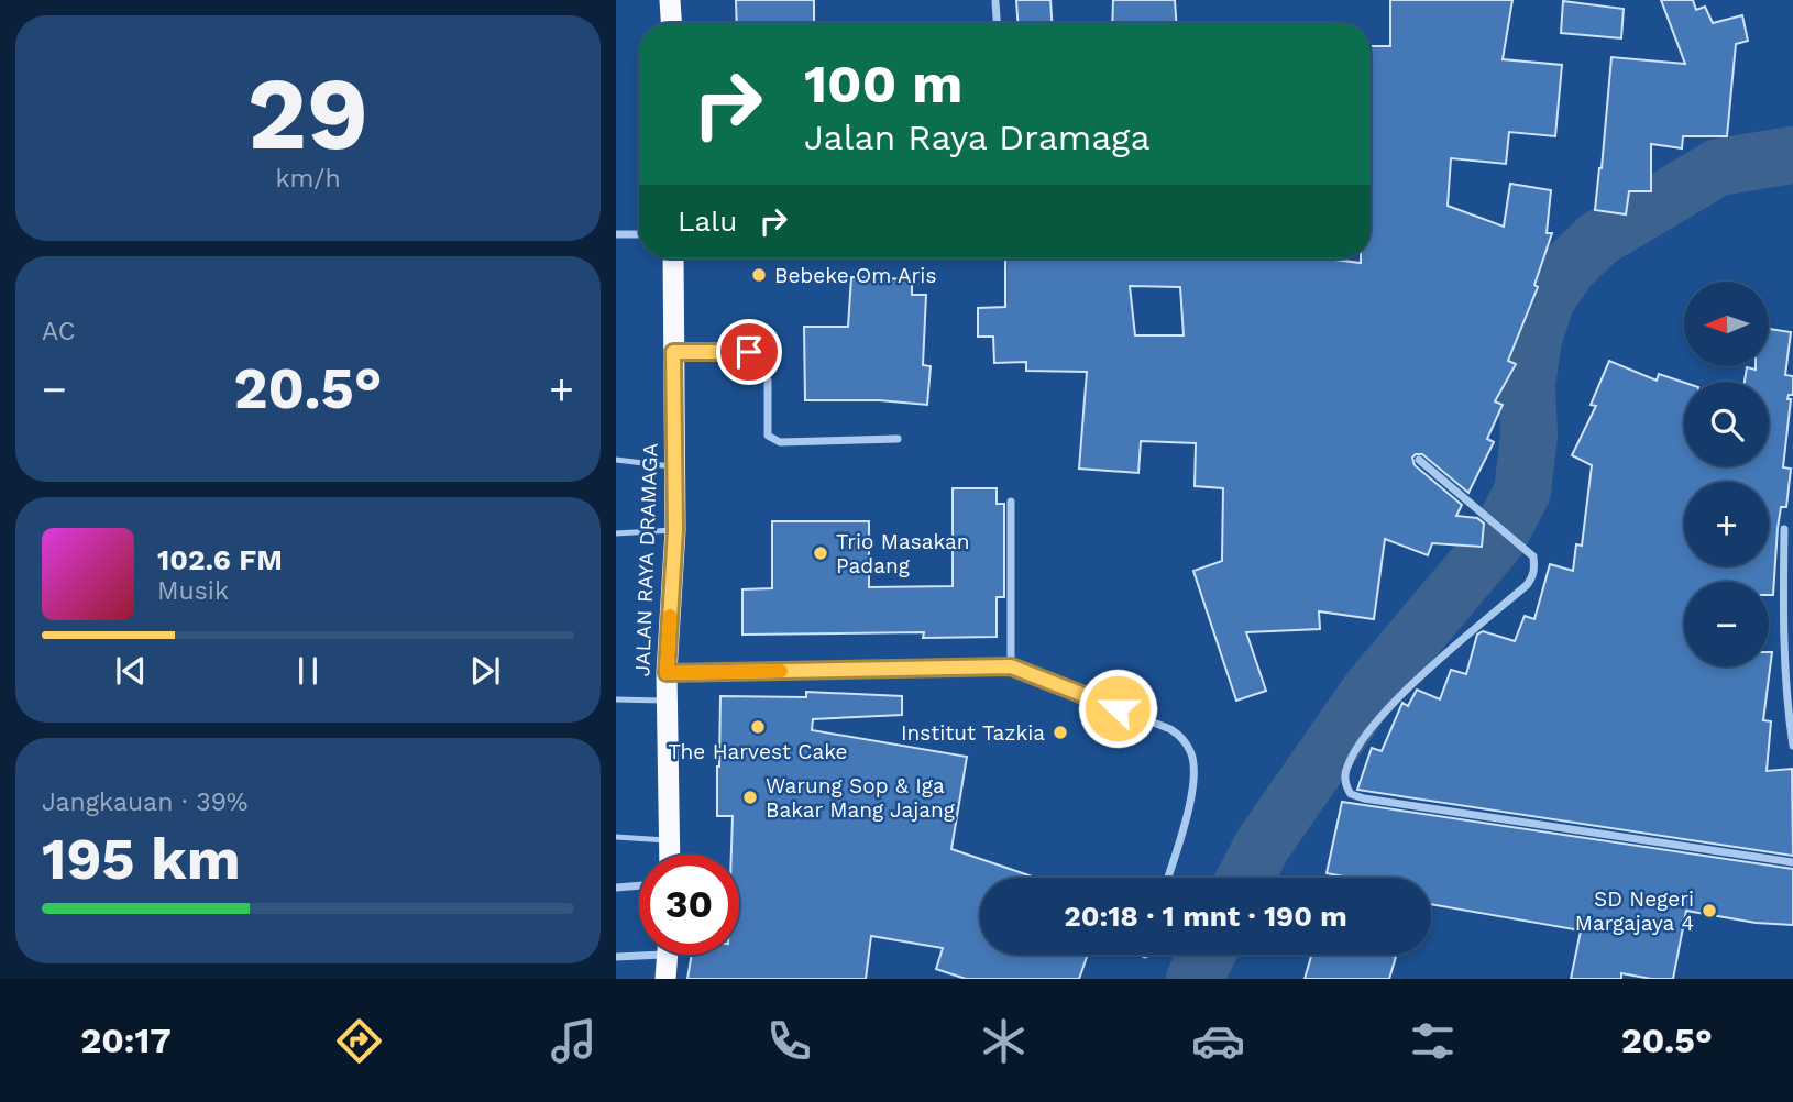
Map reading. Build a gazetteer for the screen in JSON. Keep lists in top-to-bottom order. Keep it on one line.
{"streets":{"highway":["JALAN RAYA DRAMAGA"]},"places":["Bebeke Om Aris","Trio Masakan Padang","The Harvest Cake","Institut Tazkia","Warung Sop & Iga Bakar Mang Jajang","SD Negeri Margajaya 4"],"north":"left","page":{"tile":[["29","km/h"],"AC",["Jangkauan · 39%","195 km"]],"turn":["100 m","Jalan Raya Dramaga"],"then":"Lalu","map_buttons":["+","−"],"heat":["−","20.5°","+"],"song":["102.6 FM","Musik"],"limit":"30","trip":"20:18 · 1 mnt · 190 m","tabs":["20:17","20.5°"]}}
